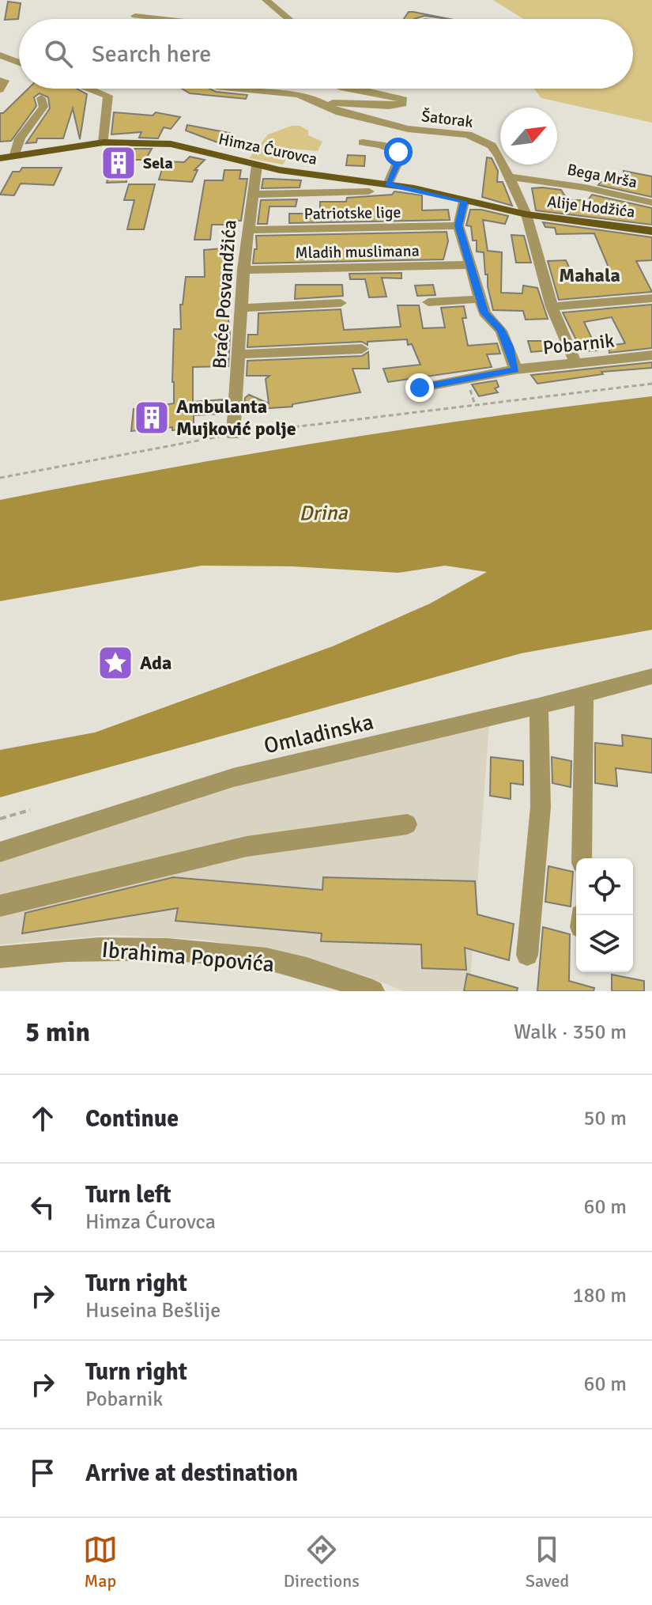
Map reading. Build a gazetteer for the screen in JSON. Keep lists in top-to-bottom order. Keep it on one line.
{"streets":{"main road":["Himza Ćurovca","Alije Hodžića"],"street":["Šatorak","Bega Mrša","Patriotske lige","Mladih muslimana","Braće Posvandžića","Pobarnik","Omladinska","Ibrahima Popovića"]},"crossings":[["Šatorak","Himza Ćurovca"],["Šatorak","Bega Mrša"],["Šatorak","Alije Hodžića"],["Šatorak","Pobarnik"],["Himza Ćurovca","Alije Hodžića"],["Himza Ćurovca","Braće Posvandžića"],["Patriotske lige","Braće Posvandžića"],["Mladih muslimana","Braće Posvandžića"]],"districts":["Mahala"],"water":["Drina"],"places":{"building":["Sela","Ambulanta Mujković polje"],"place":["Ada"]},"north":"top right","page":{"search":"Search here","heading":["5 min","Walk · 350 m"],"list":[["Continue","50 m"],["Turn left","Himza Ćurovca","60 m"],["Turn right","Huseina Bešlije","180 m"],["Turn right","Pobarnik","60 m"],"Arrive at destination"],"nav":["Map","Directions","Saved"]}}
